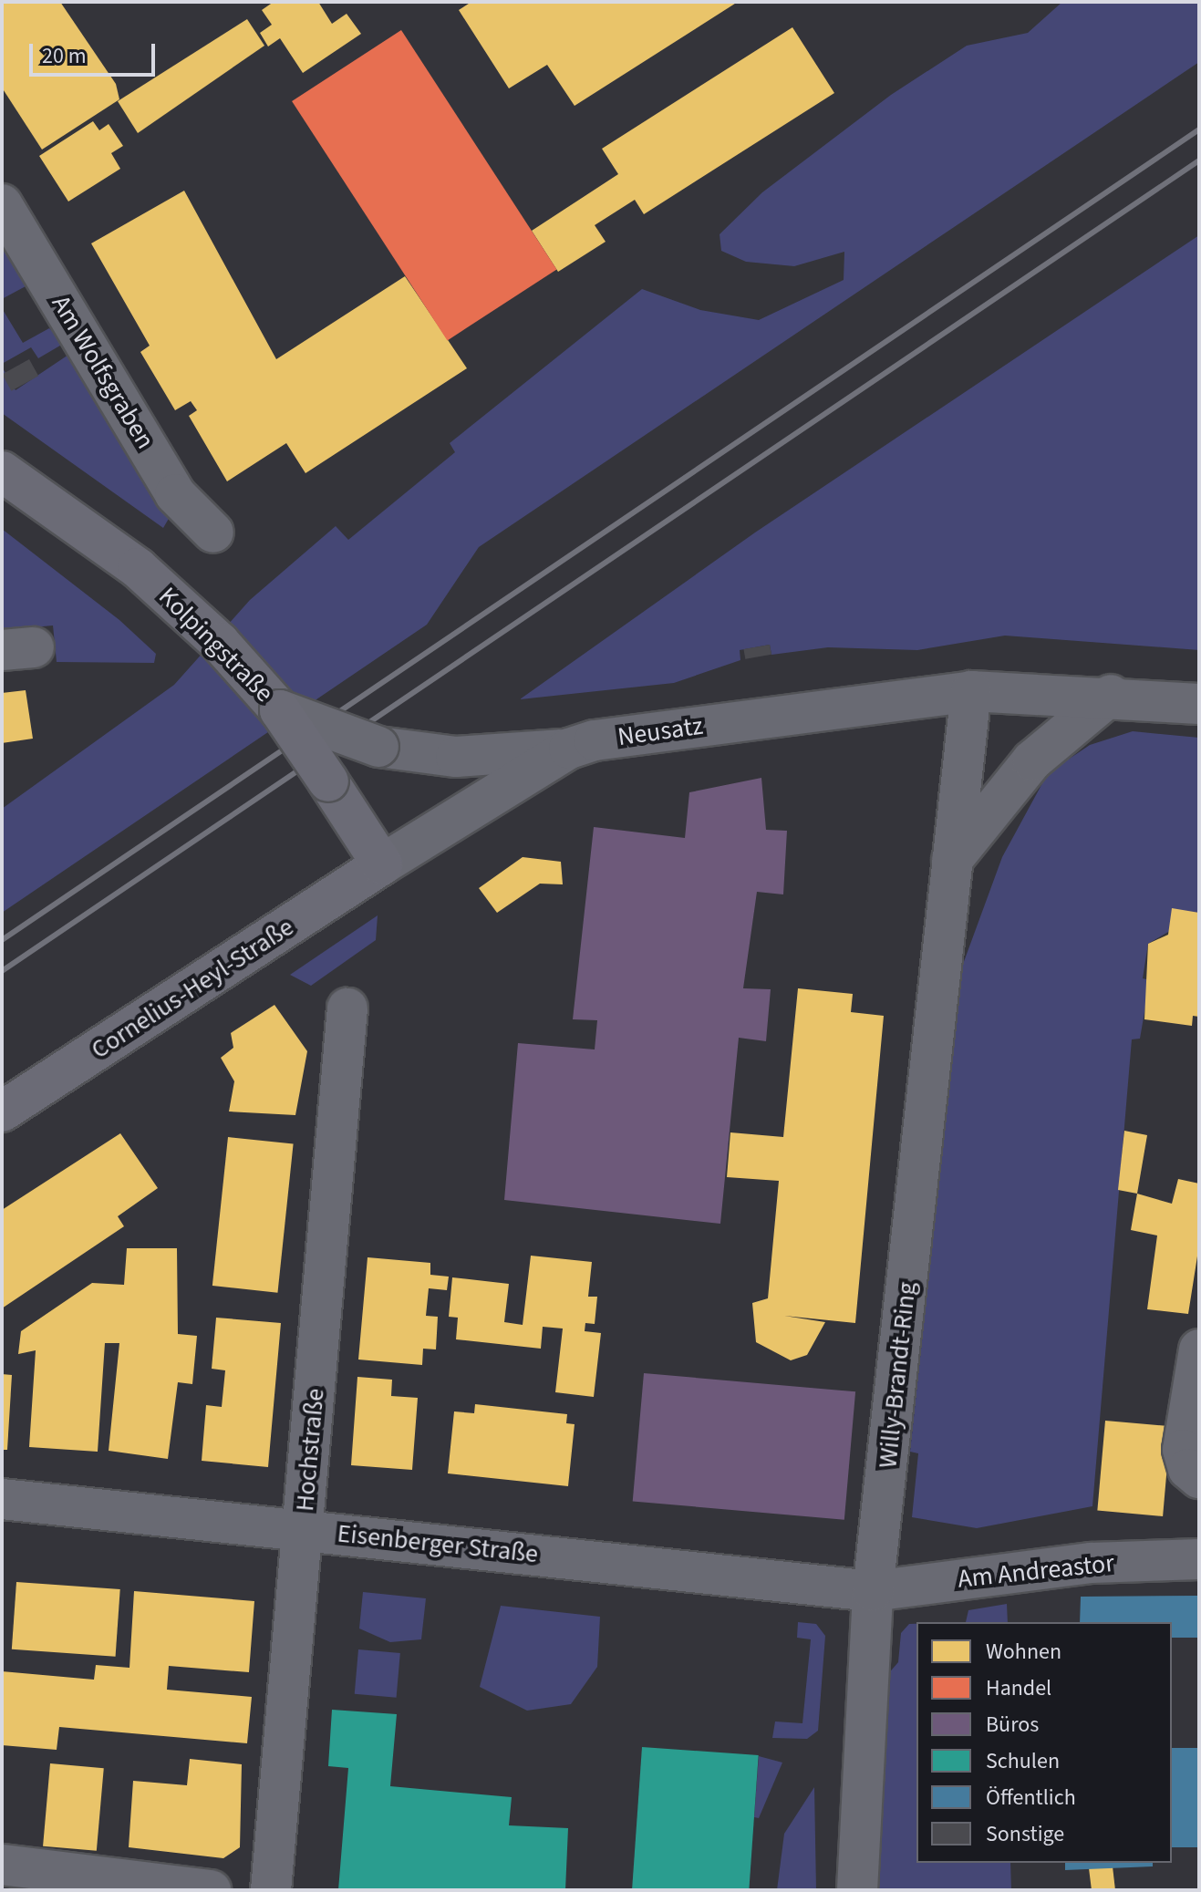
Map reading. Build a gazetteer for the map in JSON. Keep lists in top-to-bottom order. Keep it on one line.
{"streets":{"main road":["Kolpingstraße","Cornelius-Heyl-Straße"],"street":["Am Wolfsgraben","Neusatz","Willy-Brandt-Ring","Hochstraße","Eisenberger Straße","Am Andreastor"]},"crossings":[["Kolpingstraße","Neusatz"],["Kolpingstraße","Cornelius-Heyl-Straße"],["Neusatz","Cornelius-Heyl-Straße"],["Neusatz","Willy-Brandt-Ring"],["Willy-Brandt-Ring","Eisenberger Straße"],["Willy-Brandt-Ring","Am Andreastor"],["Hochstraße","Eisenberger Straße"],["Eisenberger Straße","Am Andreastor"]],"legend":["Wohnen","Handel","Büros","Schulen","Öffentlich","Sonstige"],"scale_bar":"20 m"}
